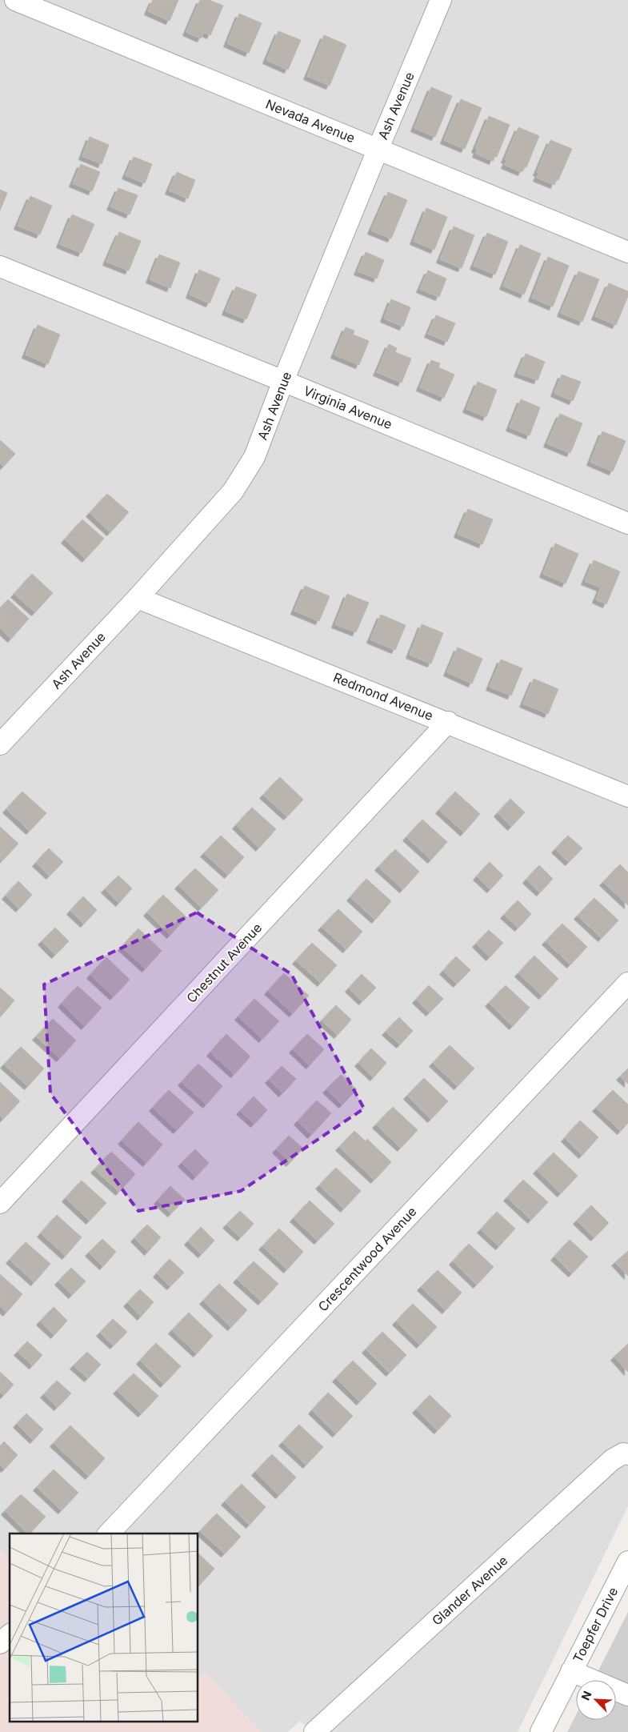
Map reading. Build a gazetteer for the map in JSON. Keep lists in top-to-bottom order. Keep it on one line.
{"streets":{"street":["Ash Avenue","Nevada Avenue","Virginia Avenue","Redmond Avenue","Chestnut Avenue","Crescentwood Avenue","Glander Avenue","Toepfer Drive"]},"crossings":[["Ash Avenue","Nevada Avenue"],["Ash Avenue","Virginia Avenue"],["Ash Avenue","Redmond Avenue"],["Redmond Avenue","Chestnut Avenue"]],"north":"top left"}
